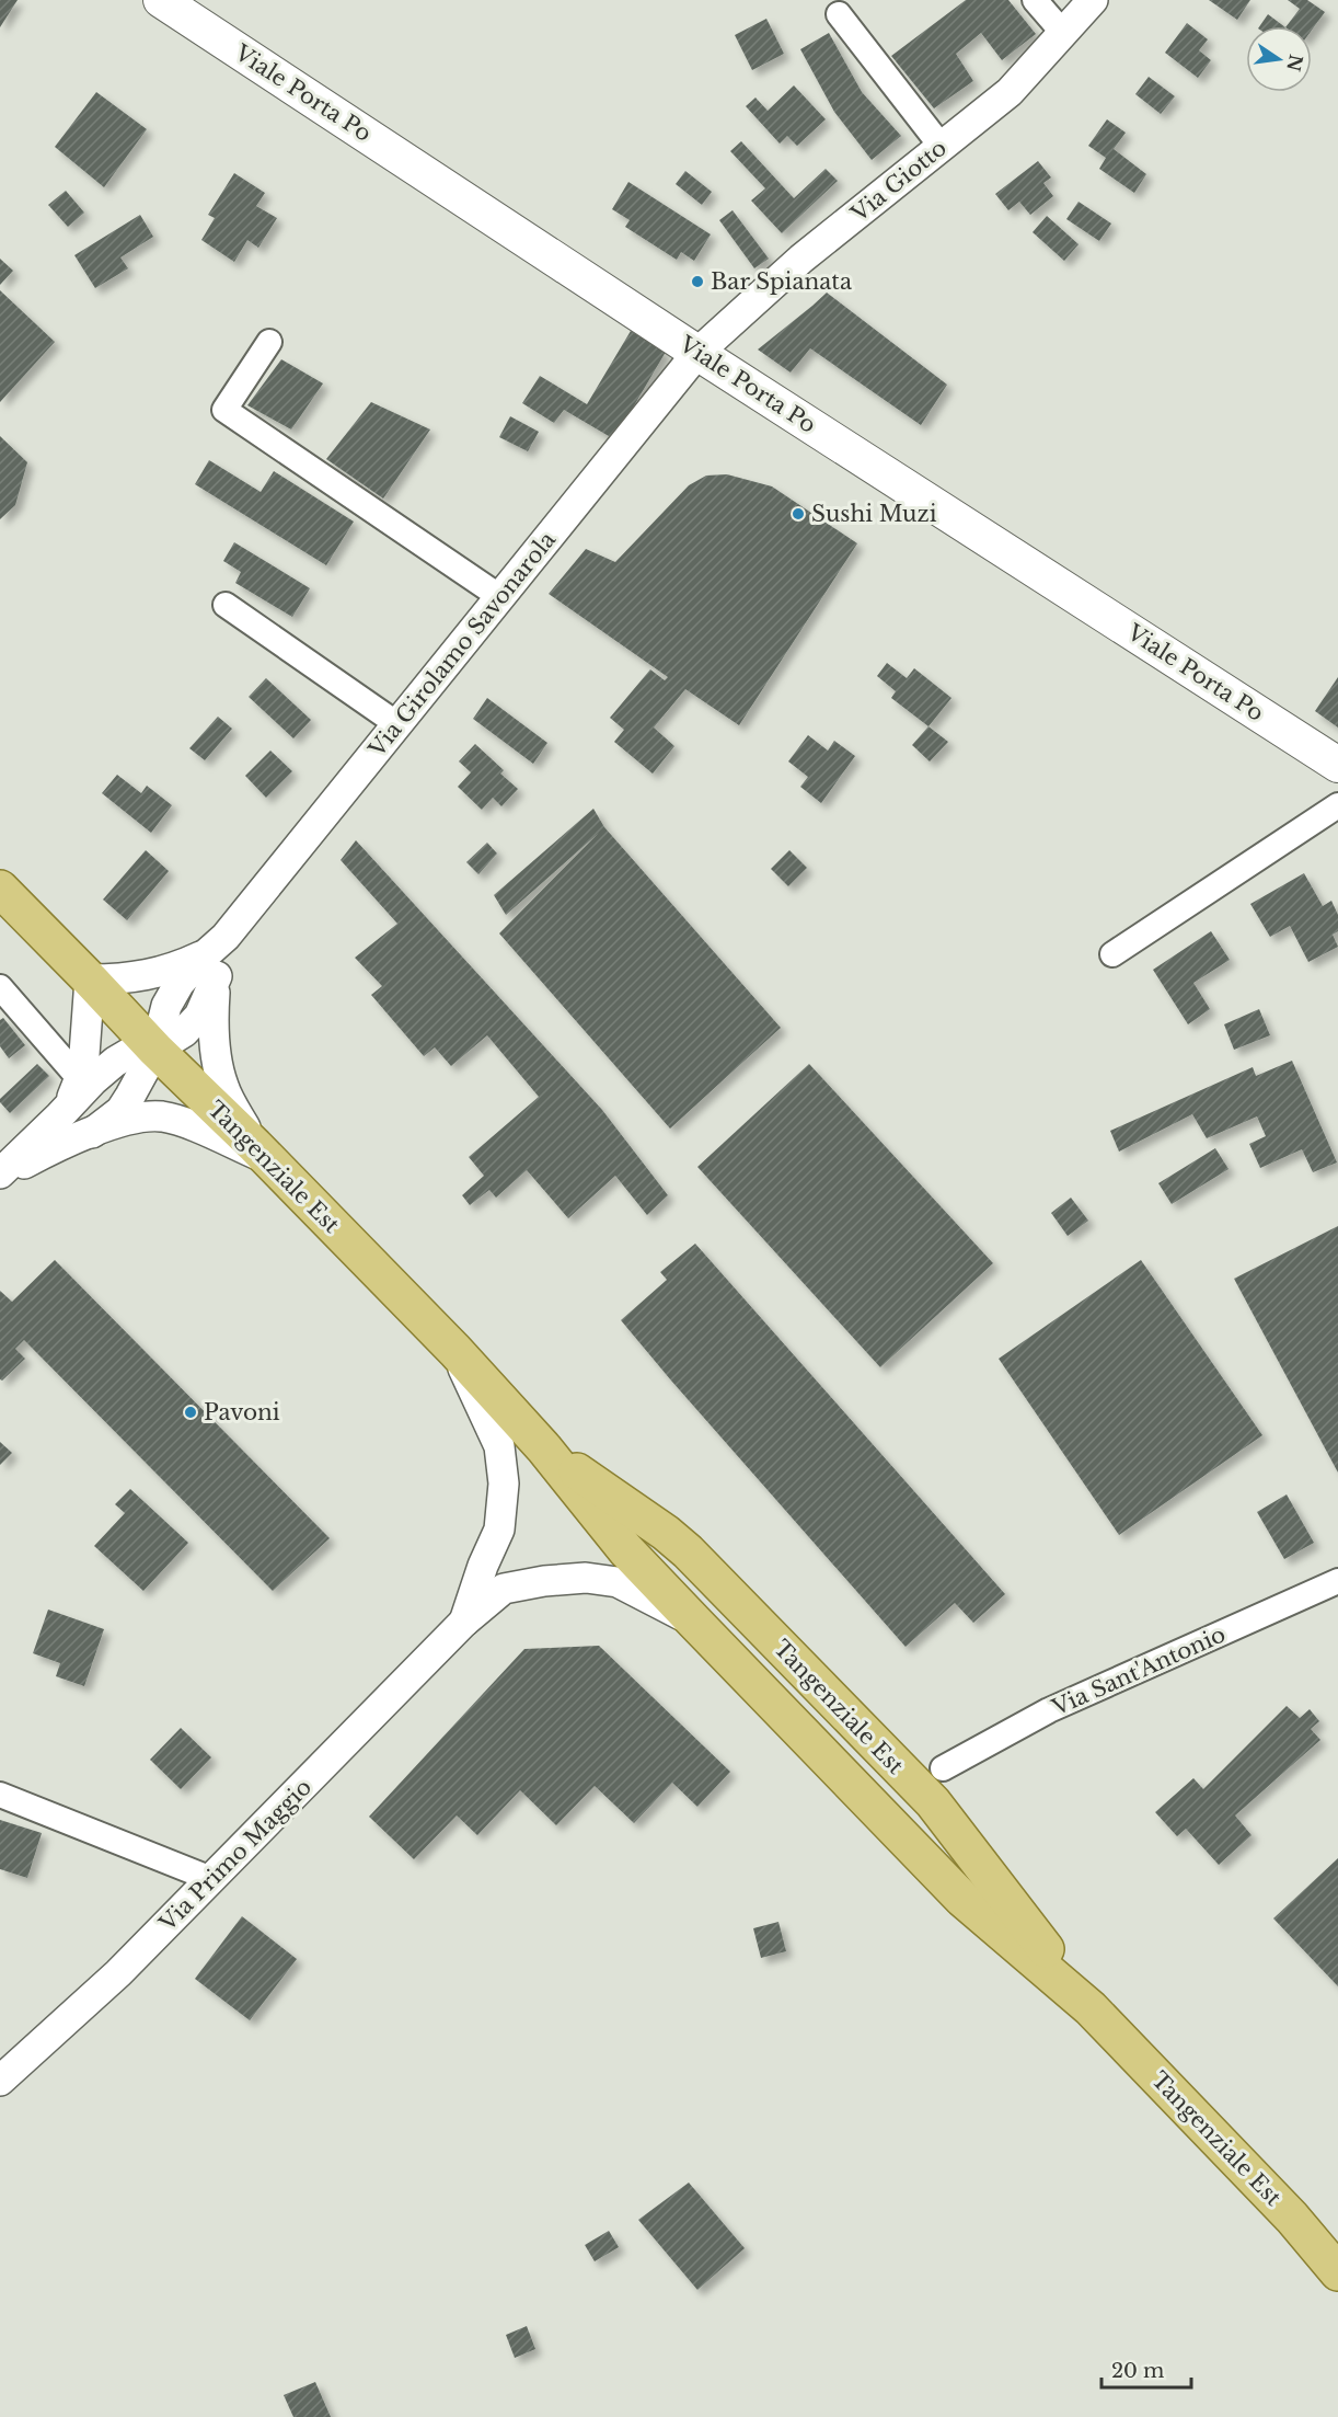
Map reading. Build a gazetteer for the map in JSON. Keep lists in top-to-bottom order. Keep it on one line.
{"streets":{"main road":["Viale Porta Po","Tangenziale Est"],"street":["Via Giotto","Via Girolamo Savonarola","Via Sant'Antonio","Via Primo Maggio"]},"crossings":[["Viale Porta Po","Via Giotto"],["Viale Porta Po","Via Girolamo Savonarola"],["Via Giotto","Via Girolamo Savonarola"],["Via Girolamo Savonarola","Tangenziale Est"],["Tangenziale Est","Via Primo Maggio"]],"places":["Bar Spianata","Sushi Muzi","Pavoni"],"scale_bar":"20 m","north":"right"}
